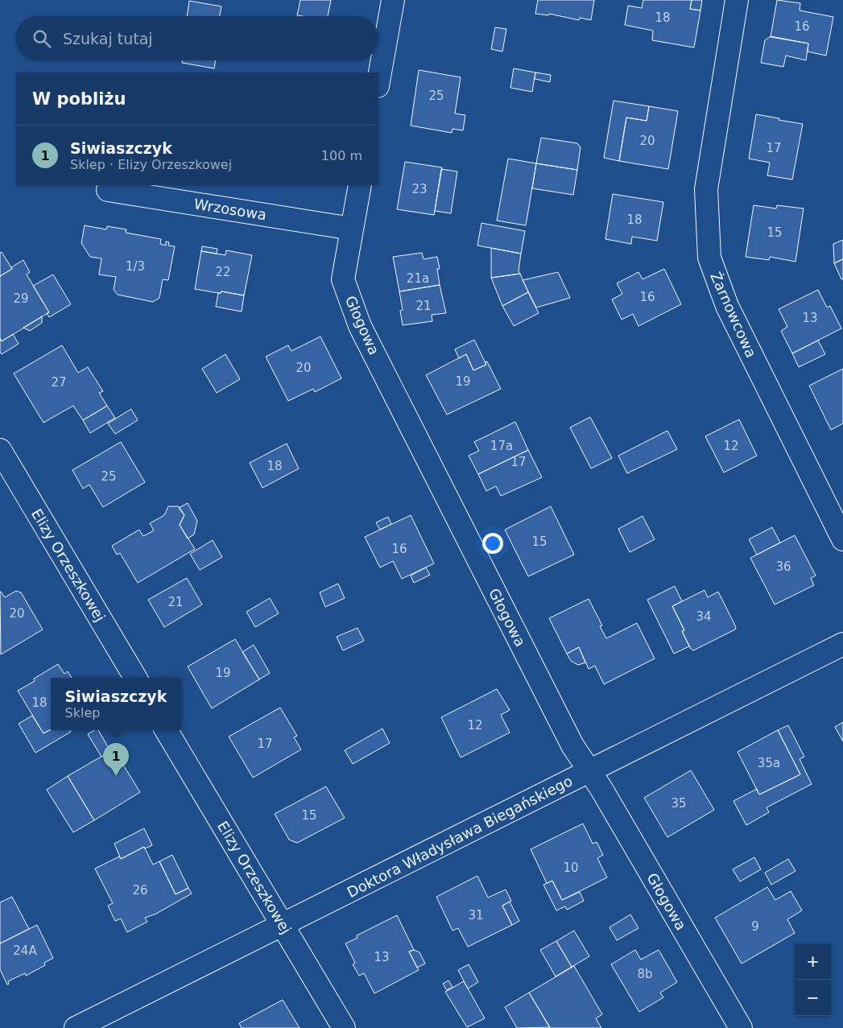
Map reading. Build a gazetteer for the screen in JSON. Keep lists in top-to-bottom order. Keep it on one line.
{"streets":{"street":["Wrzosowa","Żarnowcowa","Głogowa","Elizy Orzeszkowej","Doktora Władysława Biegańskiego"]},"crossings":[["Wrzosowa","Głogowa"],["Głogowa","Doktora Władysława Biegańskiego"],["Elizy Orzeszkowej","Doktora Władysława Biegańskiego"]],"house_numbers":["18","16","25","20","17","23","18","15","1/3","22","21a","16","29","21","13","20","19","27","17a","12","17","18","25","15","16","36","21","20","34","19","18","12","17","35a","35","15","10","26","31","9","24A","13","8b"],"page":{"search":"Szukaj tutaj","heading":"W pobliżu","list":[{"mark":"1","name":"Siwiaszczyk","note":"Sklep · Elizy Orzeszkowej","value":"100 m"}],"popup":["Siwiaszczyk","Sklep"],"pins":"1","map_buttons":["+","−"]}}
